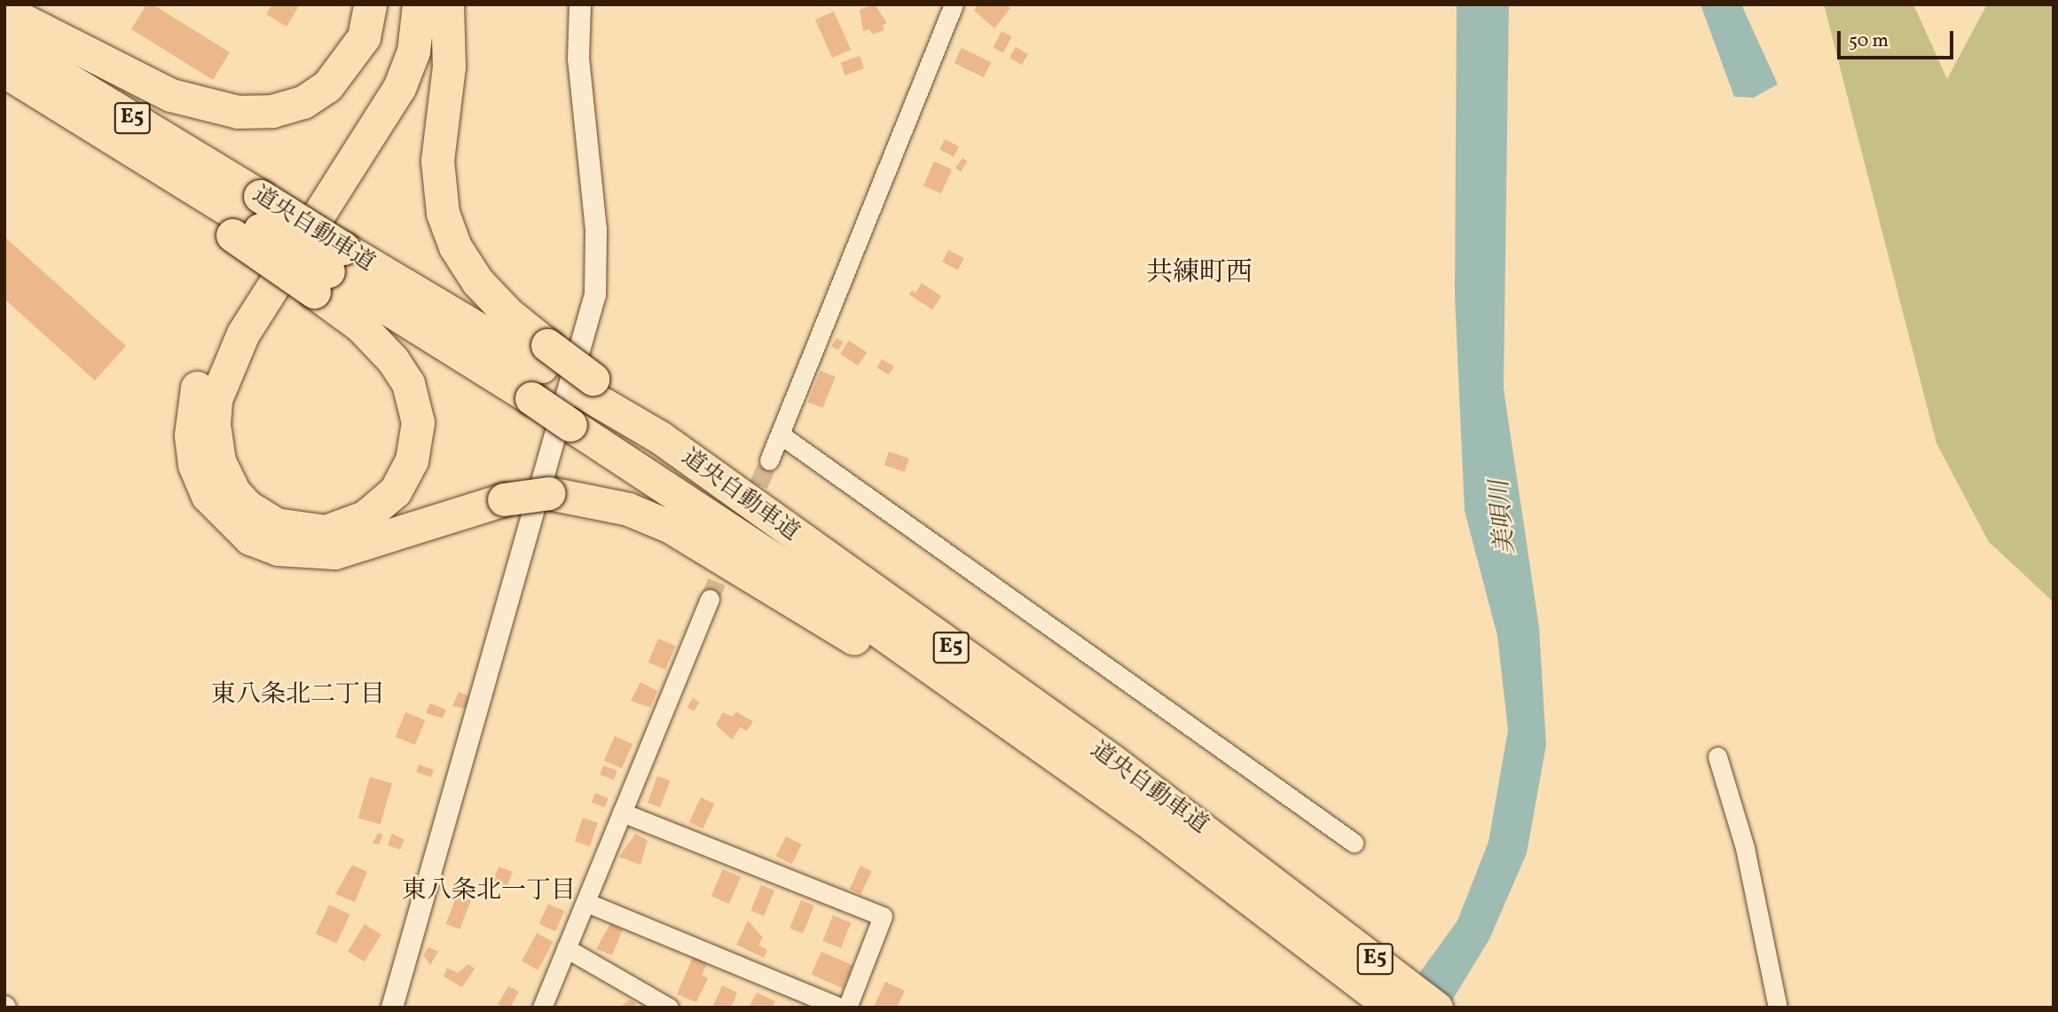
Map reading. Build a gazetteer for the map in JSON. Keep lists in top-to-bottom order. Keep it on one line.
{"streets":{"highway":["E5","道央自動車道"]},"districts":["共練町西","東八条北二丁目","東八条北一丁目"],"water":["美唄川"],"scale_bar":"50 m"}
